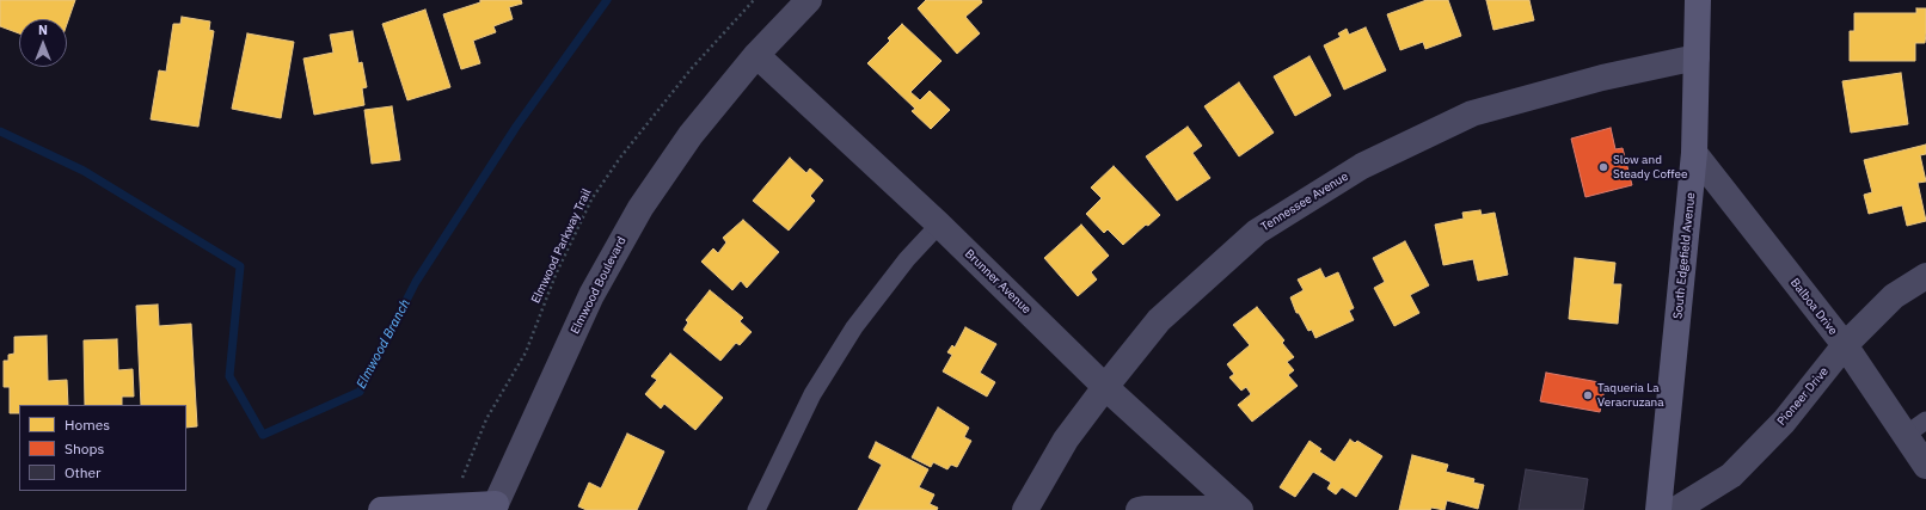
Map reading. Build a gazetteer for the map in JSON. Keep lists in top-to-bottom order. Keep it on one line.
{"streets":{"street":["Tennessee Avenue","South Edgefield Avenue","Brunner Avenue","Elmwood Boulevard","Balboa Drive","Pioneer Drive"],"path":["Elmwood Parkway Trail"]},"crossings":[["Tennessee Avenue","South Edgefield Avenue"],["Tennessee Avenue","Brunner Avenue"],["South Edgefield Avenue","Balboa Drive"],["Brunner Avenue","Elmwood Boulevard"],["Balboa Drive","Pioneer Drive"]],"water":["Elmwood Branch"],"places":["Slow and Steady Coffee","Taqueria La Veracruzana"],"legend":["Homes","Shops","Other"],"north":"top"}
